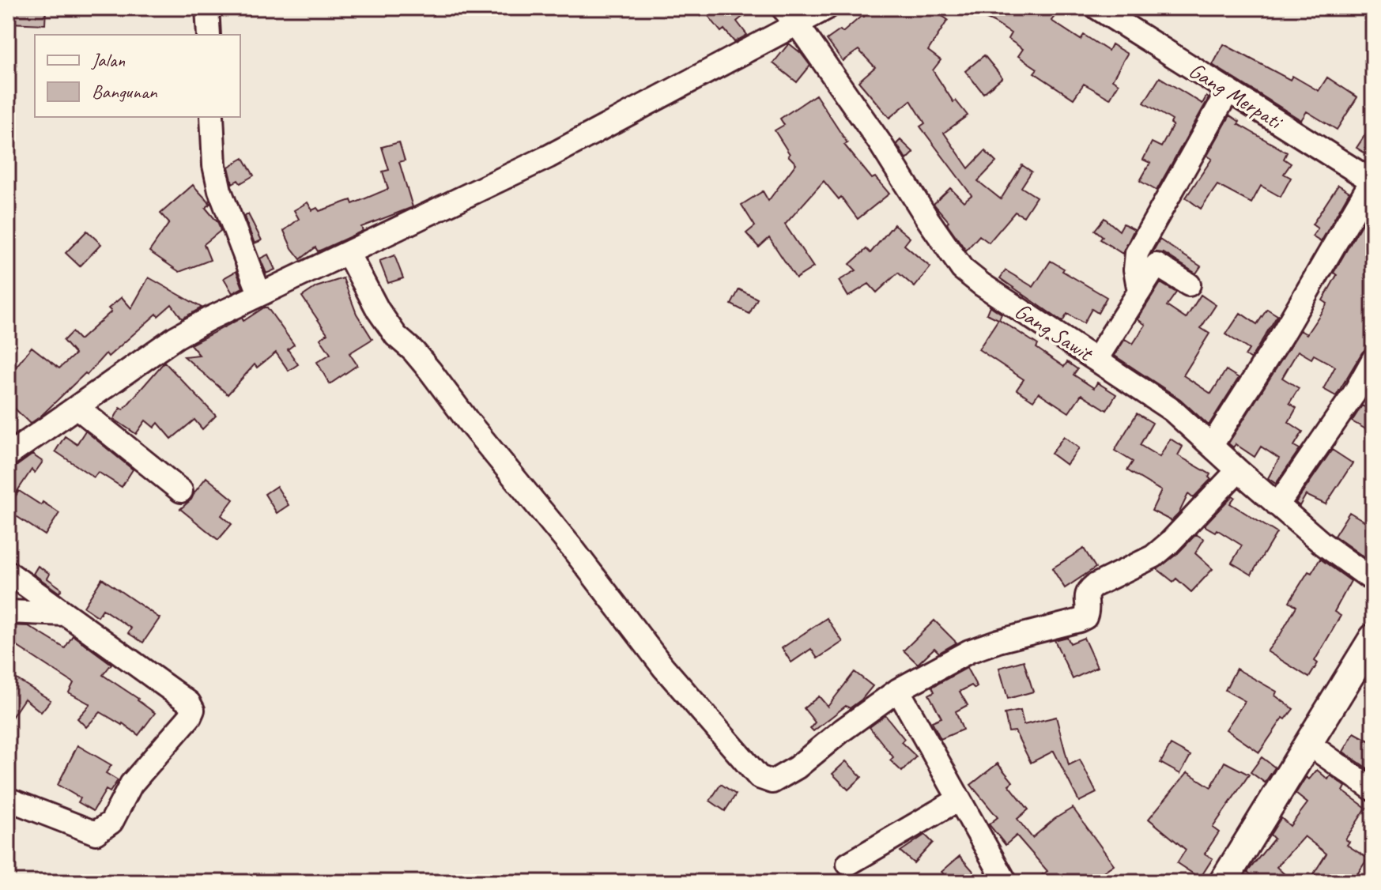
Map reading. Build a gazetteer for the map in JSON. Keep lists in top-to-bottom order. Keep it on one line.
{"streets":{"street":["Gang Merpati","Gang Sawit"]},"legend":["Jalan","Bangunan"]}
